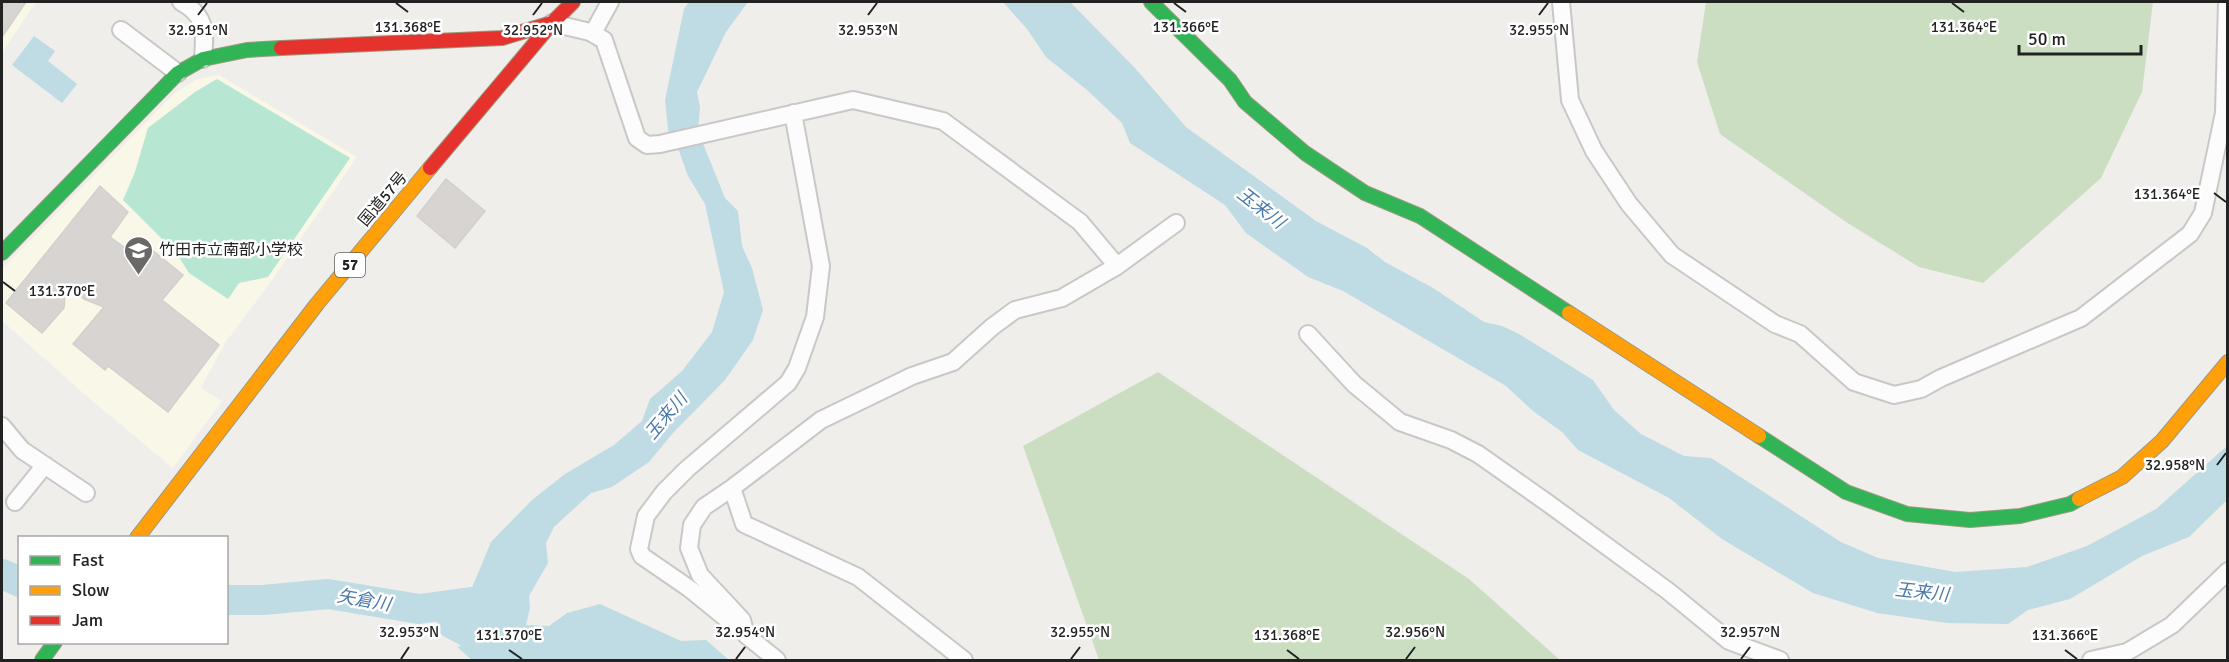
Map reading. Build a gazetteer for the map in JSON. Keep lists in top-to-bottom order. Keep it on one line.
{"streets":{"main road":["国道57号","57"]},"water":["玉来川","矢倉川"],"places":{"school or university":["竹田市立南部小学校"]},"legend":["Fast","Slow","Jam"],"scale_bar":"50 m","coordinates":["131.364°E","131.368°E","131.366°E","32.951°N","32.952°N","32.953°N","32.955°N","131.370°E","32.958°N","32.954°N","32.956°N","32.957°N"]}
